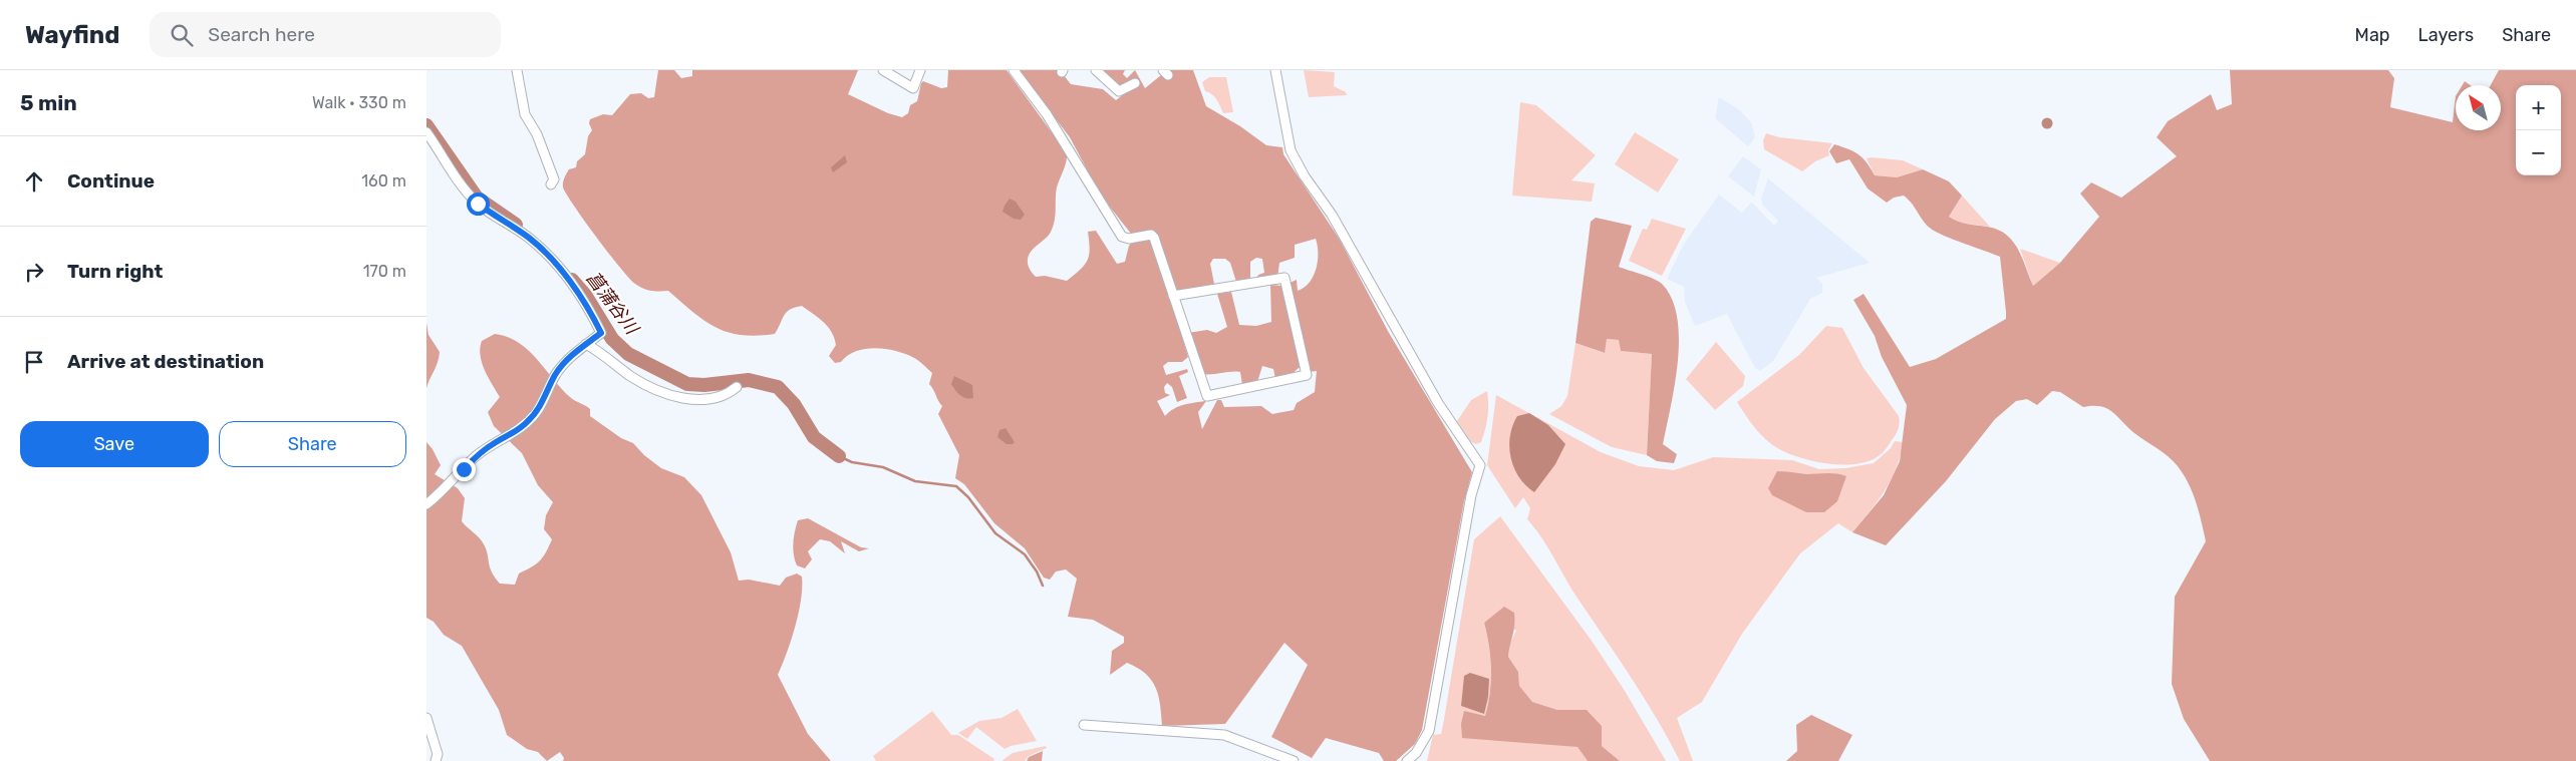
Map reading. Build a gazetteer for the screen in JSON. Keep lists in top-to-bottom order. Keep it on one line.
{"water":["菖蒲谷川"],"north":"top left","page":{"header":"Wayfind","search":"Search here","nav":["Map","Layers","Share"],"heading":["5 min","Walk · 330 m"],"map_buttons":["+","−"],"list":[["Continue","160 m"],["Turn right","170 m"],"Arrive at destination"],"buttons":["Save","Share"]}}
